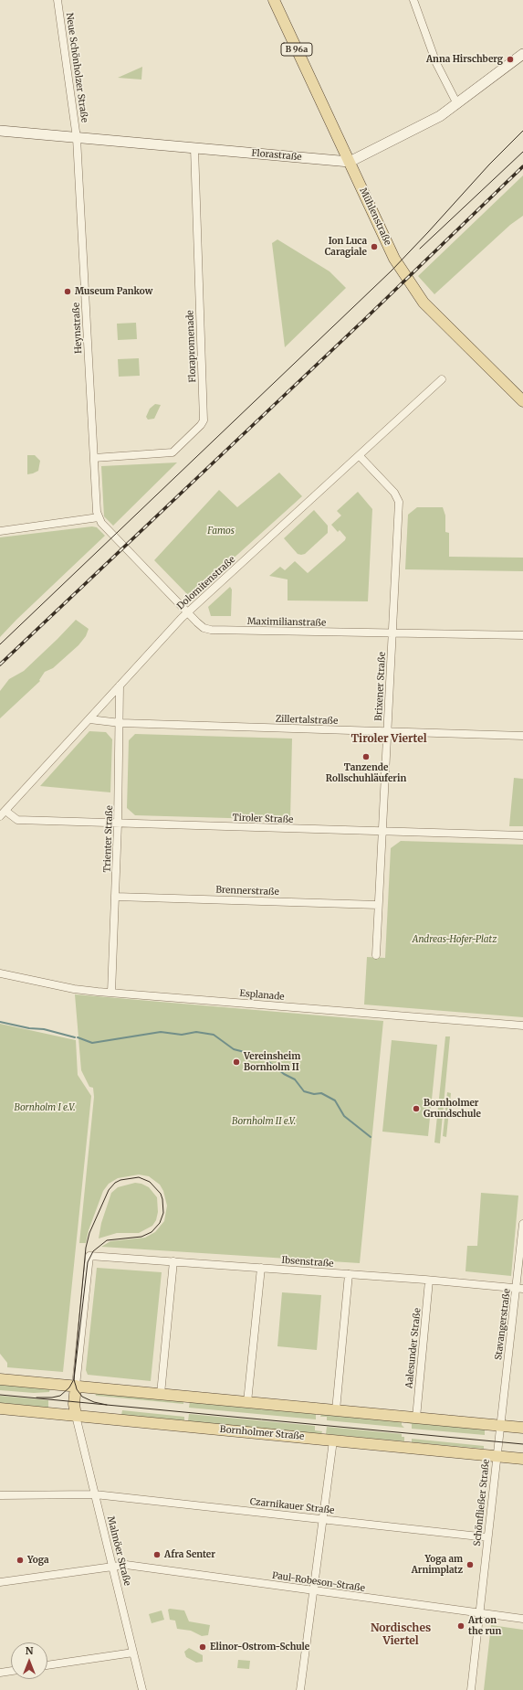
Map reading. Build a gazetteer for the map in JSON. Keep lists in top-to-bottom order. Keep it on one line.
{"streets":{"main road":["B 96a","Mühlenstraße","Bornholmer Straße"],"street":["Neue Schönholzer Straße","Florastraße","Heynstraße","Florapromenade","Dolomitenstraße","Maximilianstraße","Brixener Straße","Zillertalstraße","Tiroler Straße","Trienter Straße","Brennerstraße","Esplanade","Ibsenstraße","Stavangerstraße","Aalesunder Straße","Schönfließer Straße","Czarnikauer Straße","Malmöer Straße","Paul-Robeson-Straße"]},"crossings":[["Neue Schönholzer Straße","Florastraße"],["Neue Schönholzer Straße","Heynstraße"],["Florastraße","Mühlenstraße"],["Florastraße","Heynstraße"],["Florastraße","Florapromenade"],["Heynstraße","Florapromenade"],["Heynstraße","Maximilianstraße"],["Dolomitenstraße","Maximilianstraße"],["Dolomitenstraße","Brixener Straße"],["Dolomitenstraße","Zillertalstraße"],["Dolomitenstraße","Tiroler Straße"],["Dolomitenstraße","Trienter Straße"],["Maximilianstraße","Brixener Straße"],["Brixener Straße","Zillertalstraße"],["Brixener Straße","Tiroler Straße"],["Brixener Straße","Brennerstraße"],["Zillertalstraße","Trienter Straße"],["Tiroler Straße","Trienter Straße"],["Trienter Straße","Brennerstraße"],["Trienter Straße","Esplanade"],["Ibsenstraße","Stavangerstraße"],["Ibsenstraße","Aalesunder Straße"],["Stavangerstraße","Schönfließer Straße"],["Bornholmer Straße","Schönfließer Straße"],["Bornholmer Straße","Malmöer Straße"],["Schönfließer Straße","Czarnikauer Straße"],["Schönfließer Straße","Paul-Robeson-Straße"],["Czarnikauer Straße","Malmöer Straße"],["Malmöer Straße","Paul-Robeson-Straße"]],"districts":["Tiroler Viertel","Nordisches Viertel"],"parks":["Famos","Andreas-Hofer-Platz","Bornholm I e.V.","Bornholm II e.V."],"places":["Anna Hirschberg","Ion Luca Caragiale","Museum Pankow","Tanzende Rollschuhläuferin","Vereinsheim Bornholm II","Bornholmer Grundschule","Afra Senter","Yoga","Yoga am Arnimplatz","Art on the run","Elinor-Ostrom-Schule"],"north":"top"}
